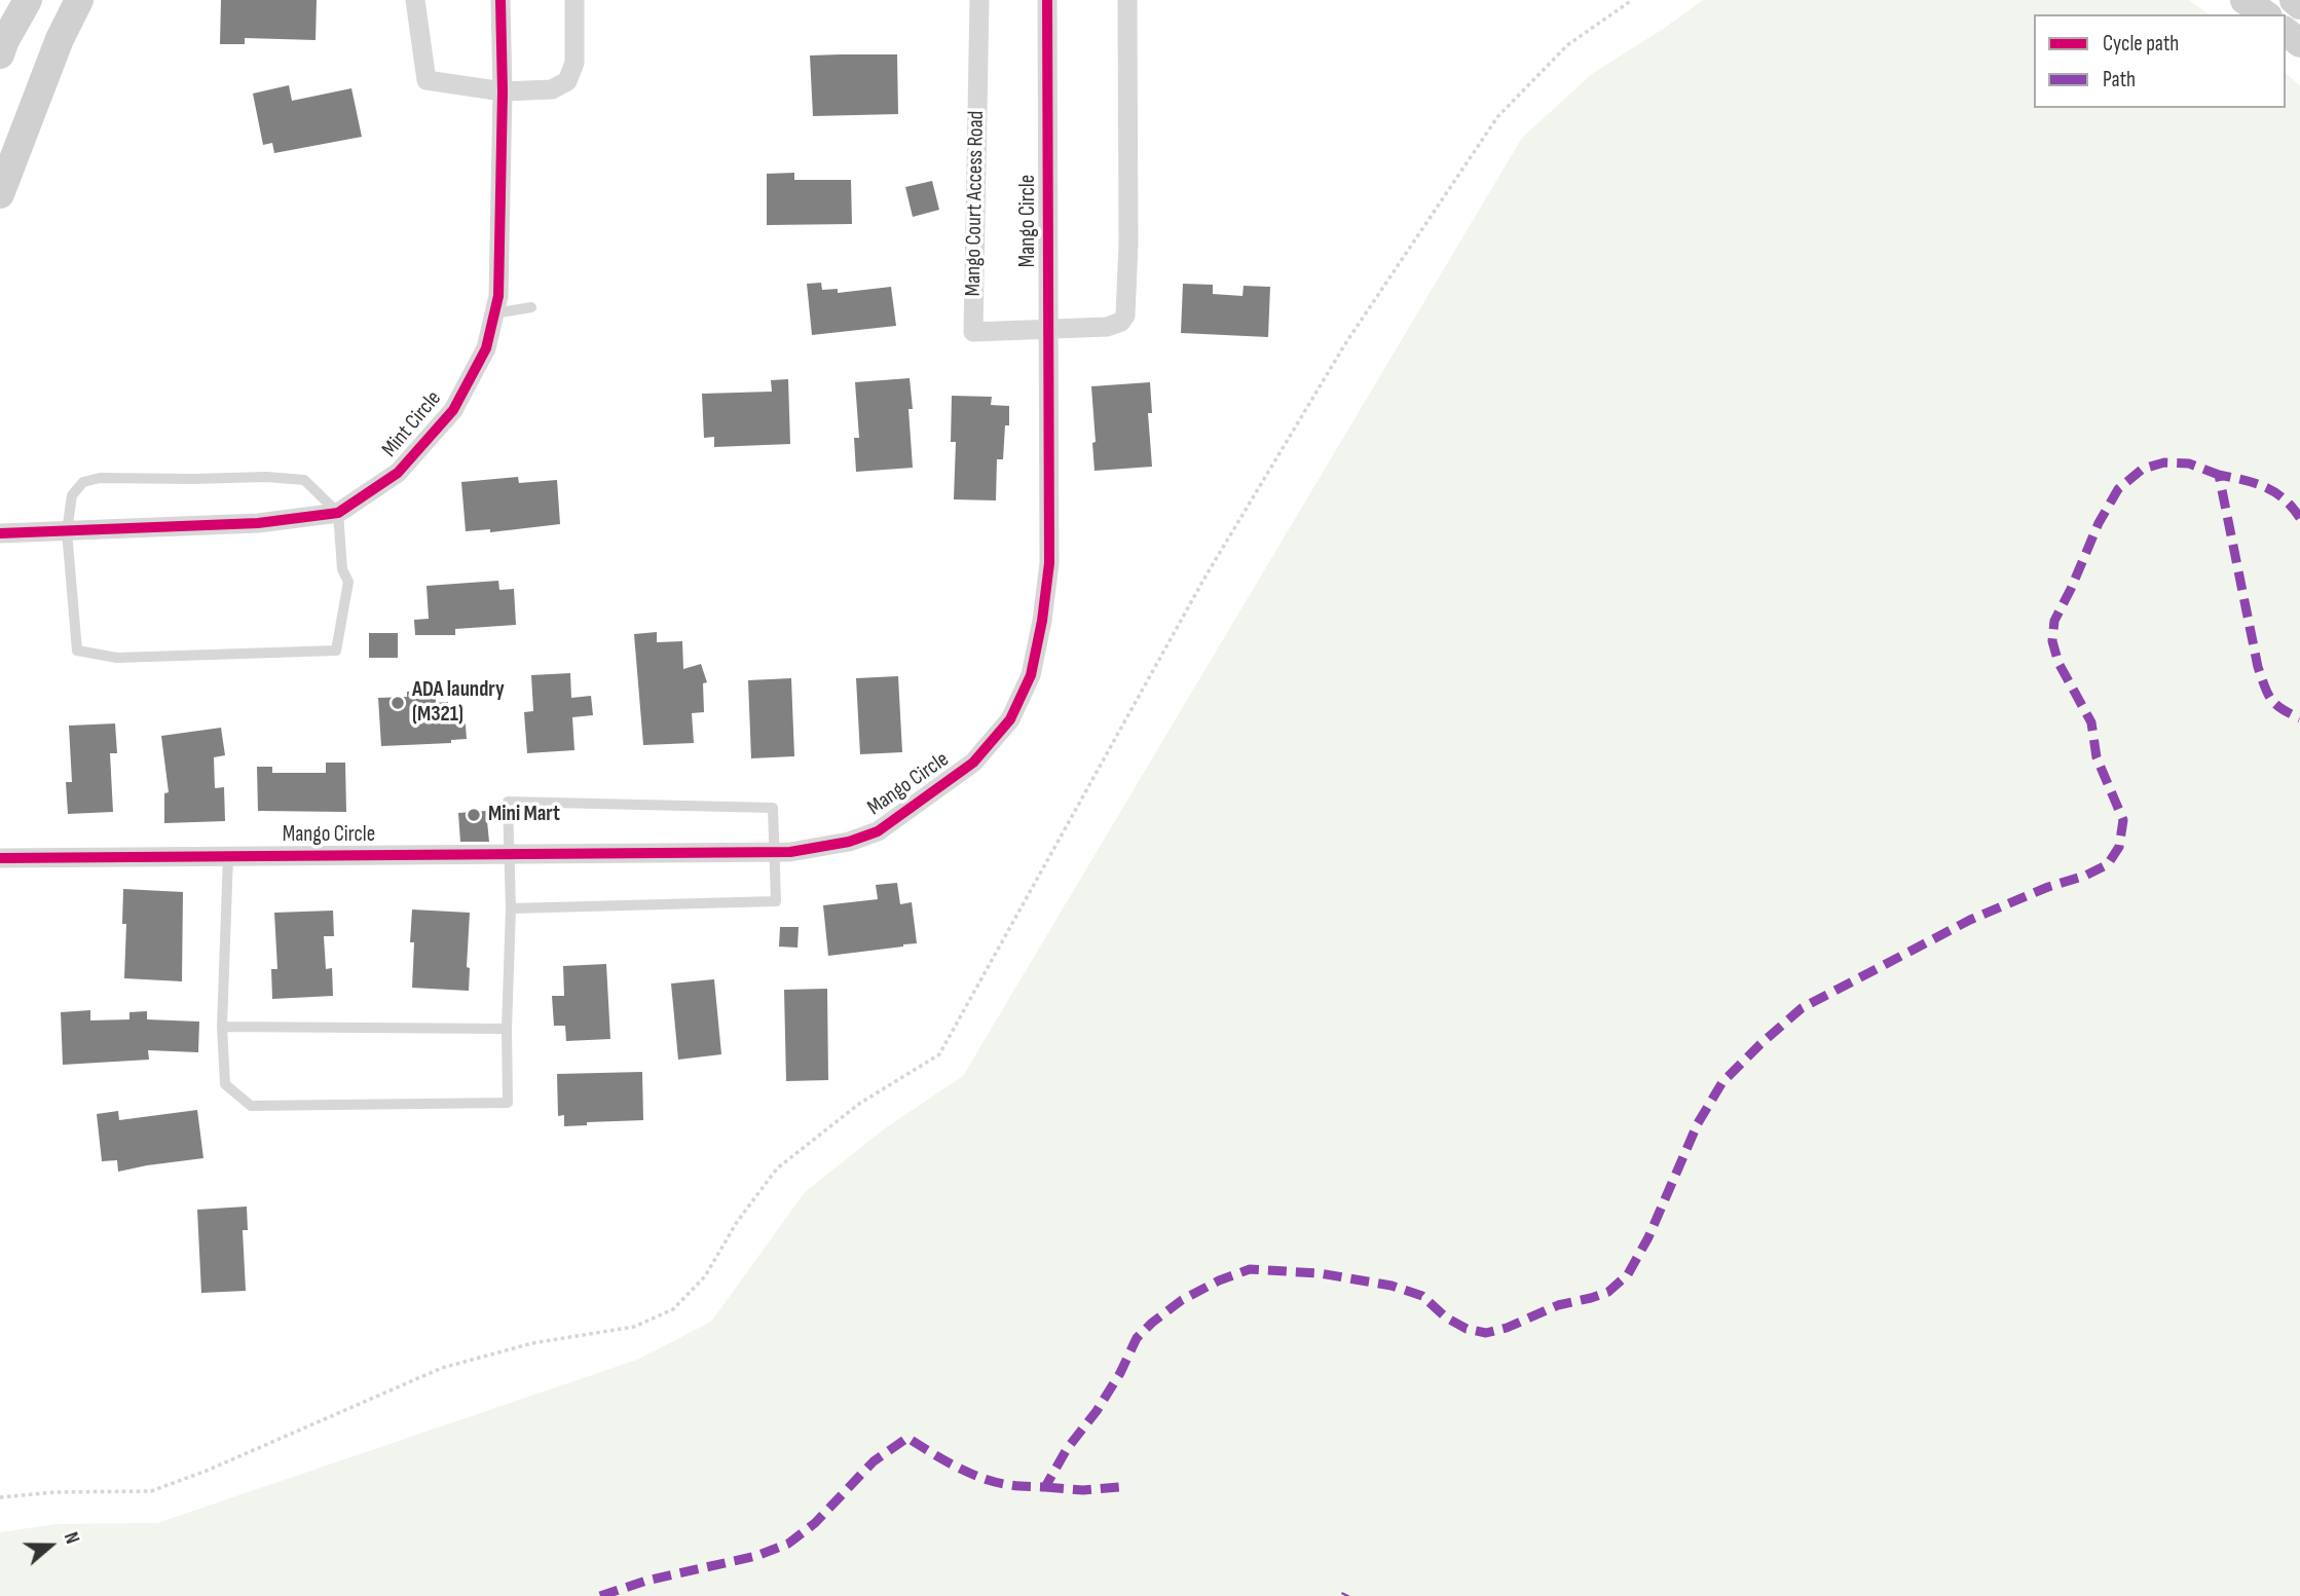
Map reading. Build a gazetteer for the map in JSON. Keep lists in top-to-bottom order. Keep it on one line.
{"streets":{"street":["Mango Court Access Road","Mango Circle","Mint Circle"]},"crossings":[["Mango Court Access Road","Mango Circle"]],"places":["ADA laundry (M321)","Mini Mart"],"legend":["Cycle path","Path"],"north":"right"}
